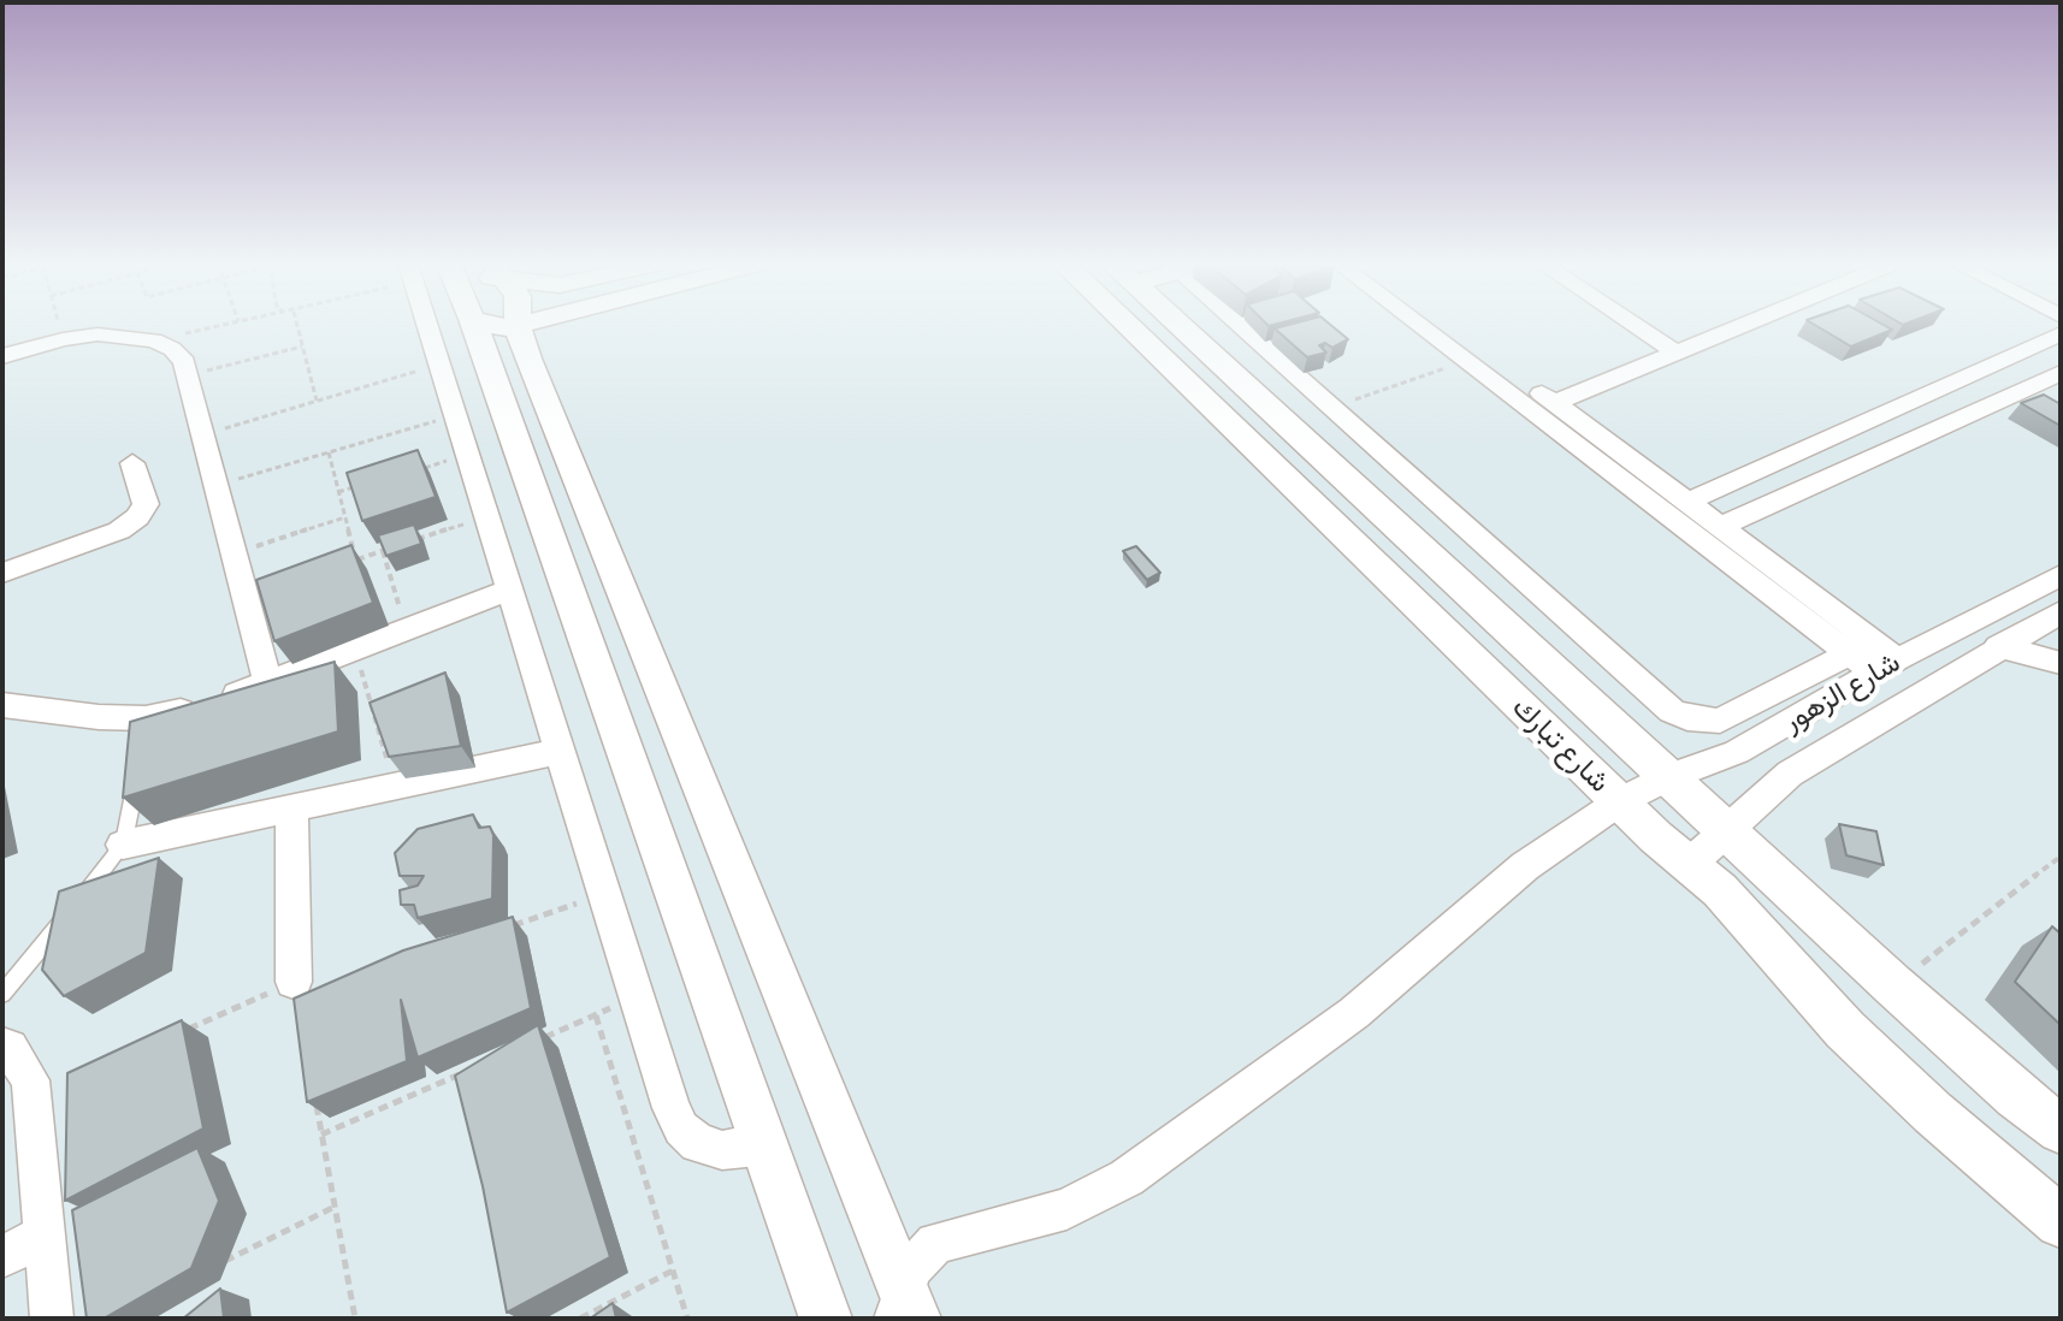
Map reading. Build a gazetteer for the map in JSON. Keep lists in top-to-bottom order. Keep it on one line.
{"streets":{"street":["شارع الزهور","شارع تبارك"]},"crossings":[["شارع الزهور","شارع تبارك"]]}
